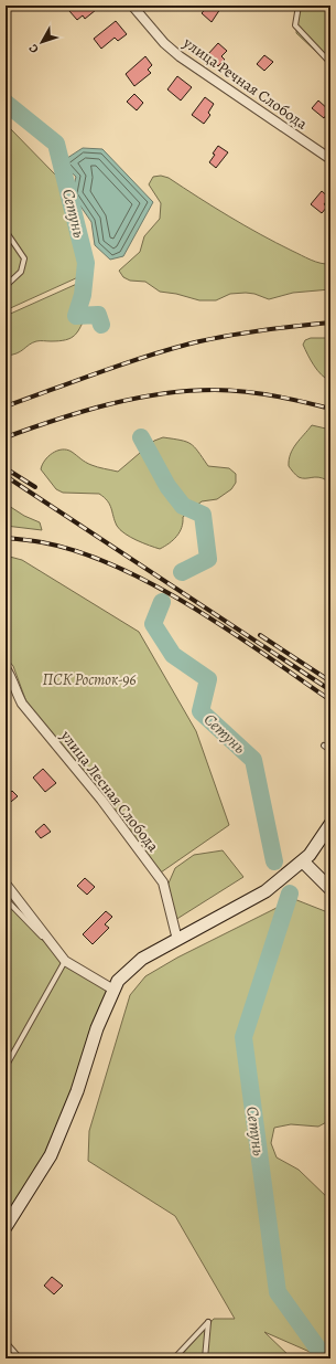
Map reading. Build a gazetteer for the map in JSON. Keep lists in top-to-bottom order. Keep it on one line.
{"streets":{"street":["улица Речная Слобода","улица Лесная Слобода"]},"water":["Сетунь"],"parks":["ПСК Росток-96"],"north":"bottom left"}
